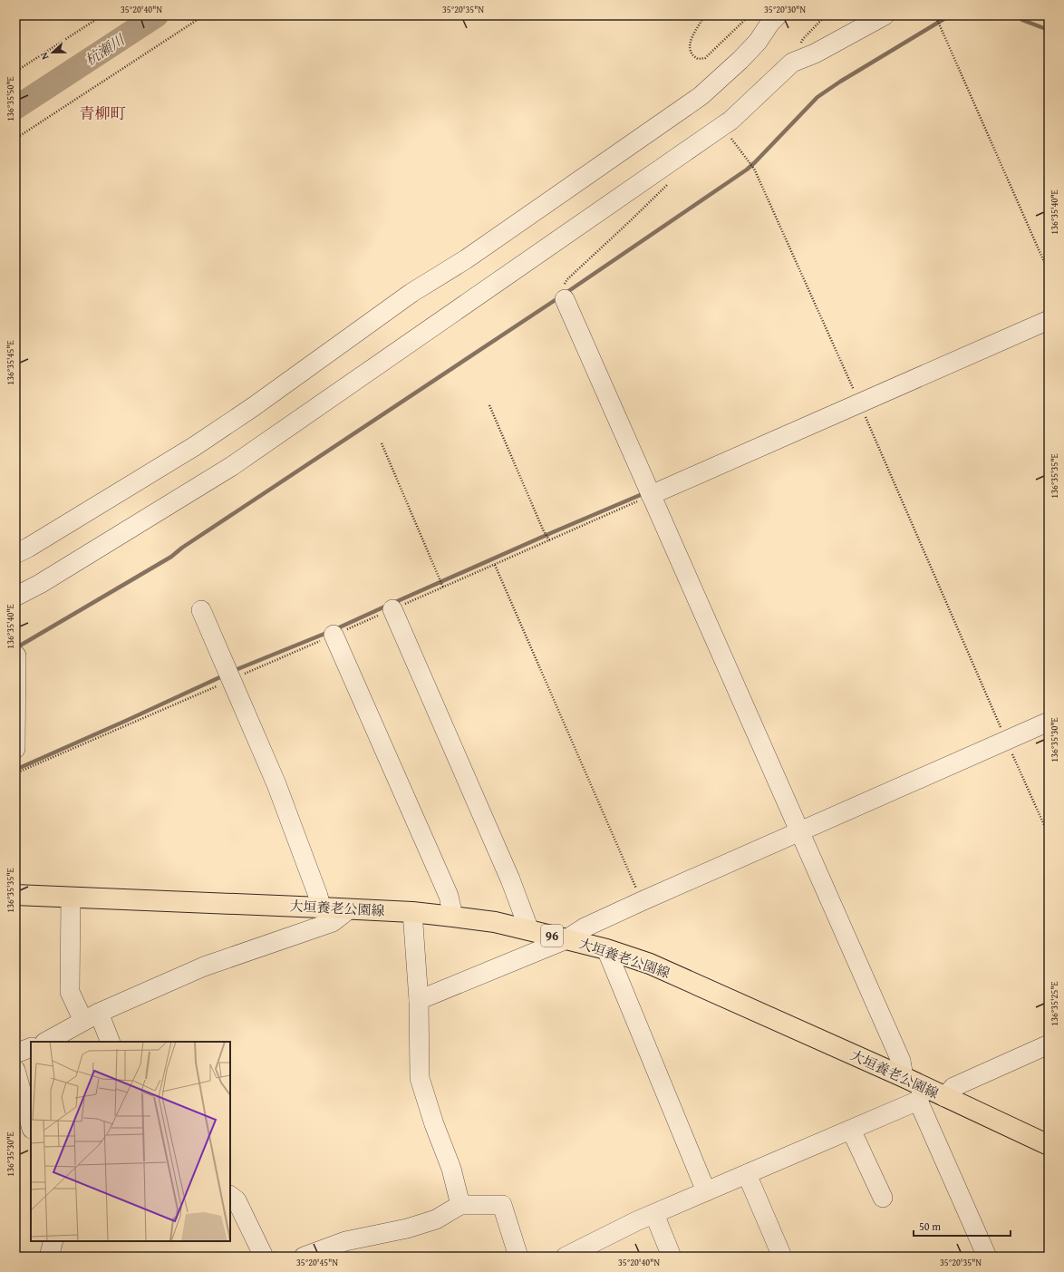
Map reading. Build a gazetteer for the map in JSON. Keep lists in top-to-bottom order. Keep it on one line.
{"streets":{"main road":["大垣養老公園線","96"]},"districts":["青柳町"],"water":["杭瀬川"],"scale_bar":"50 m","north":"left","coordinates":["35°20'40\"N","35°20'35\"N","35°20'30\"N","136°35'50\"E","136°35'40\"E","136°35'45\"E","136°35'35\"E","136°35'30\"E","136°35'25\"E","35°20'45\"N"]}
